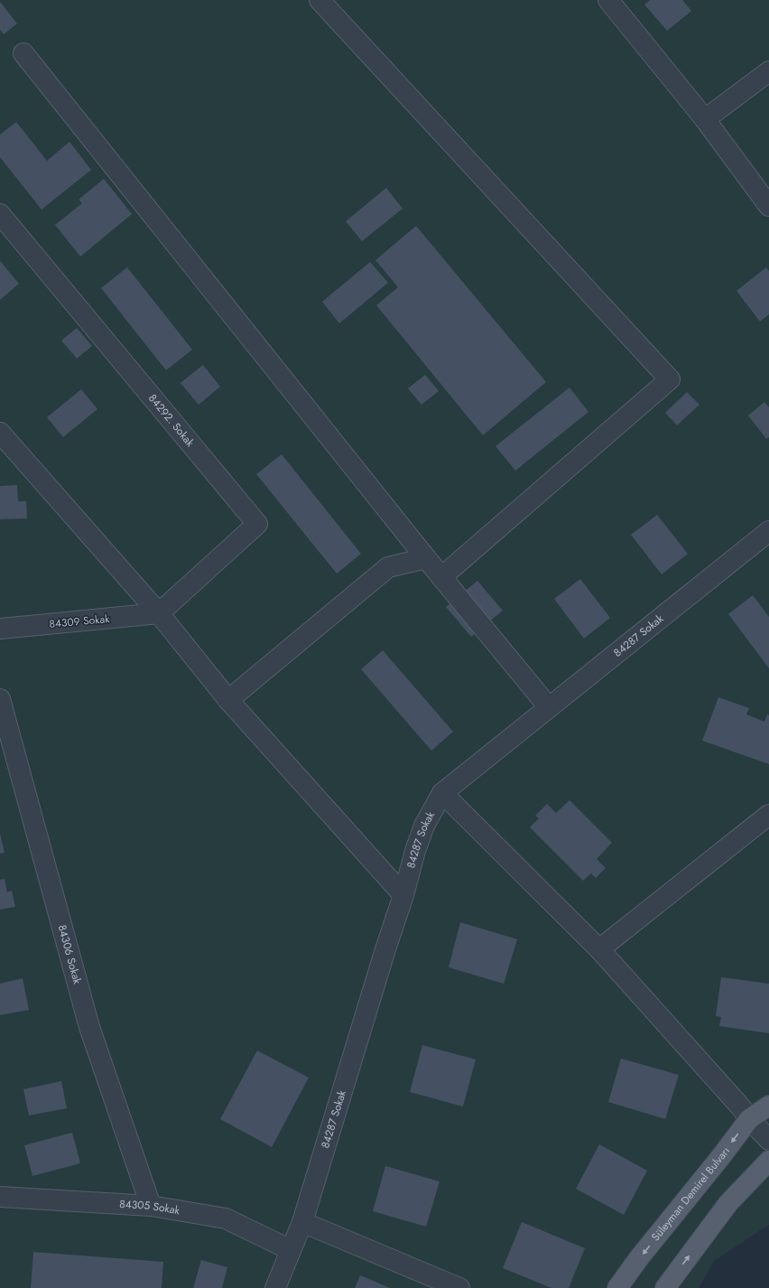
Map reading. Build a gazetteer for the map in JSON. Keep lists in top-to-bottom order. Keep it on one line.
{"streets":{"main road":["Süleyman Demirel Bulvarı"],"street":["84292. Sokak","84309 Sokak","84287 Sokak","84306 Sokak","84305 Sokak"]},"crossings":[["84292. Sokak","84309 Sokak"],["84287 Sokak","84305 Sokak"],["84306 Sokak","84305 Sokak"]]}
